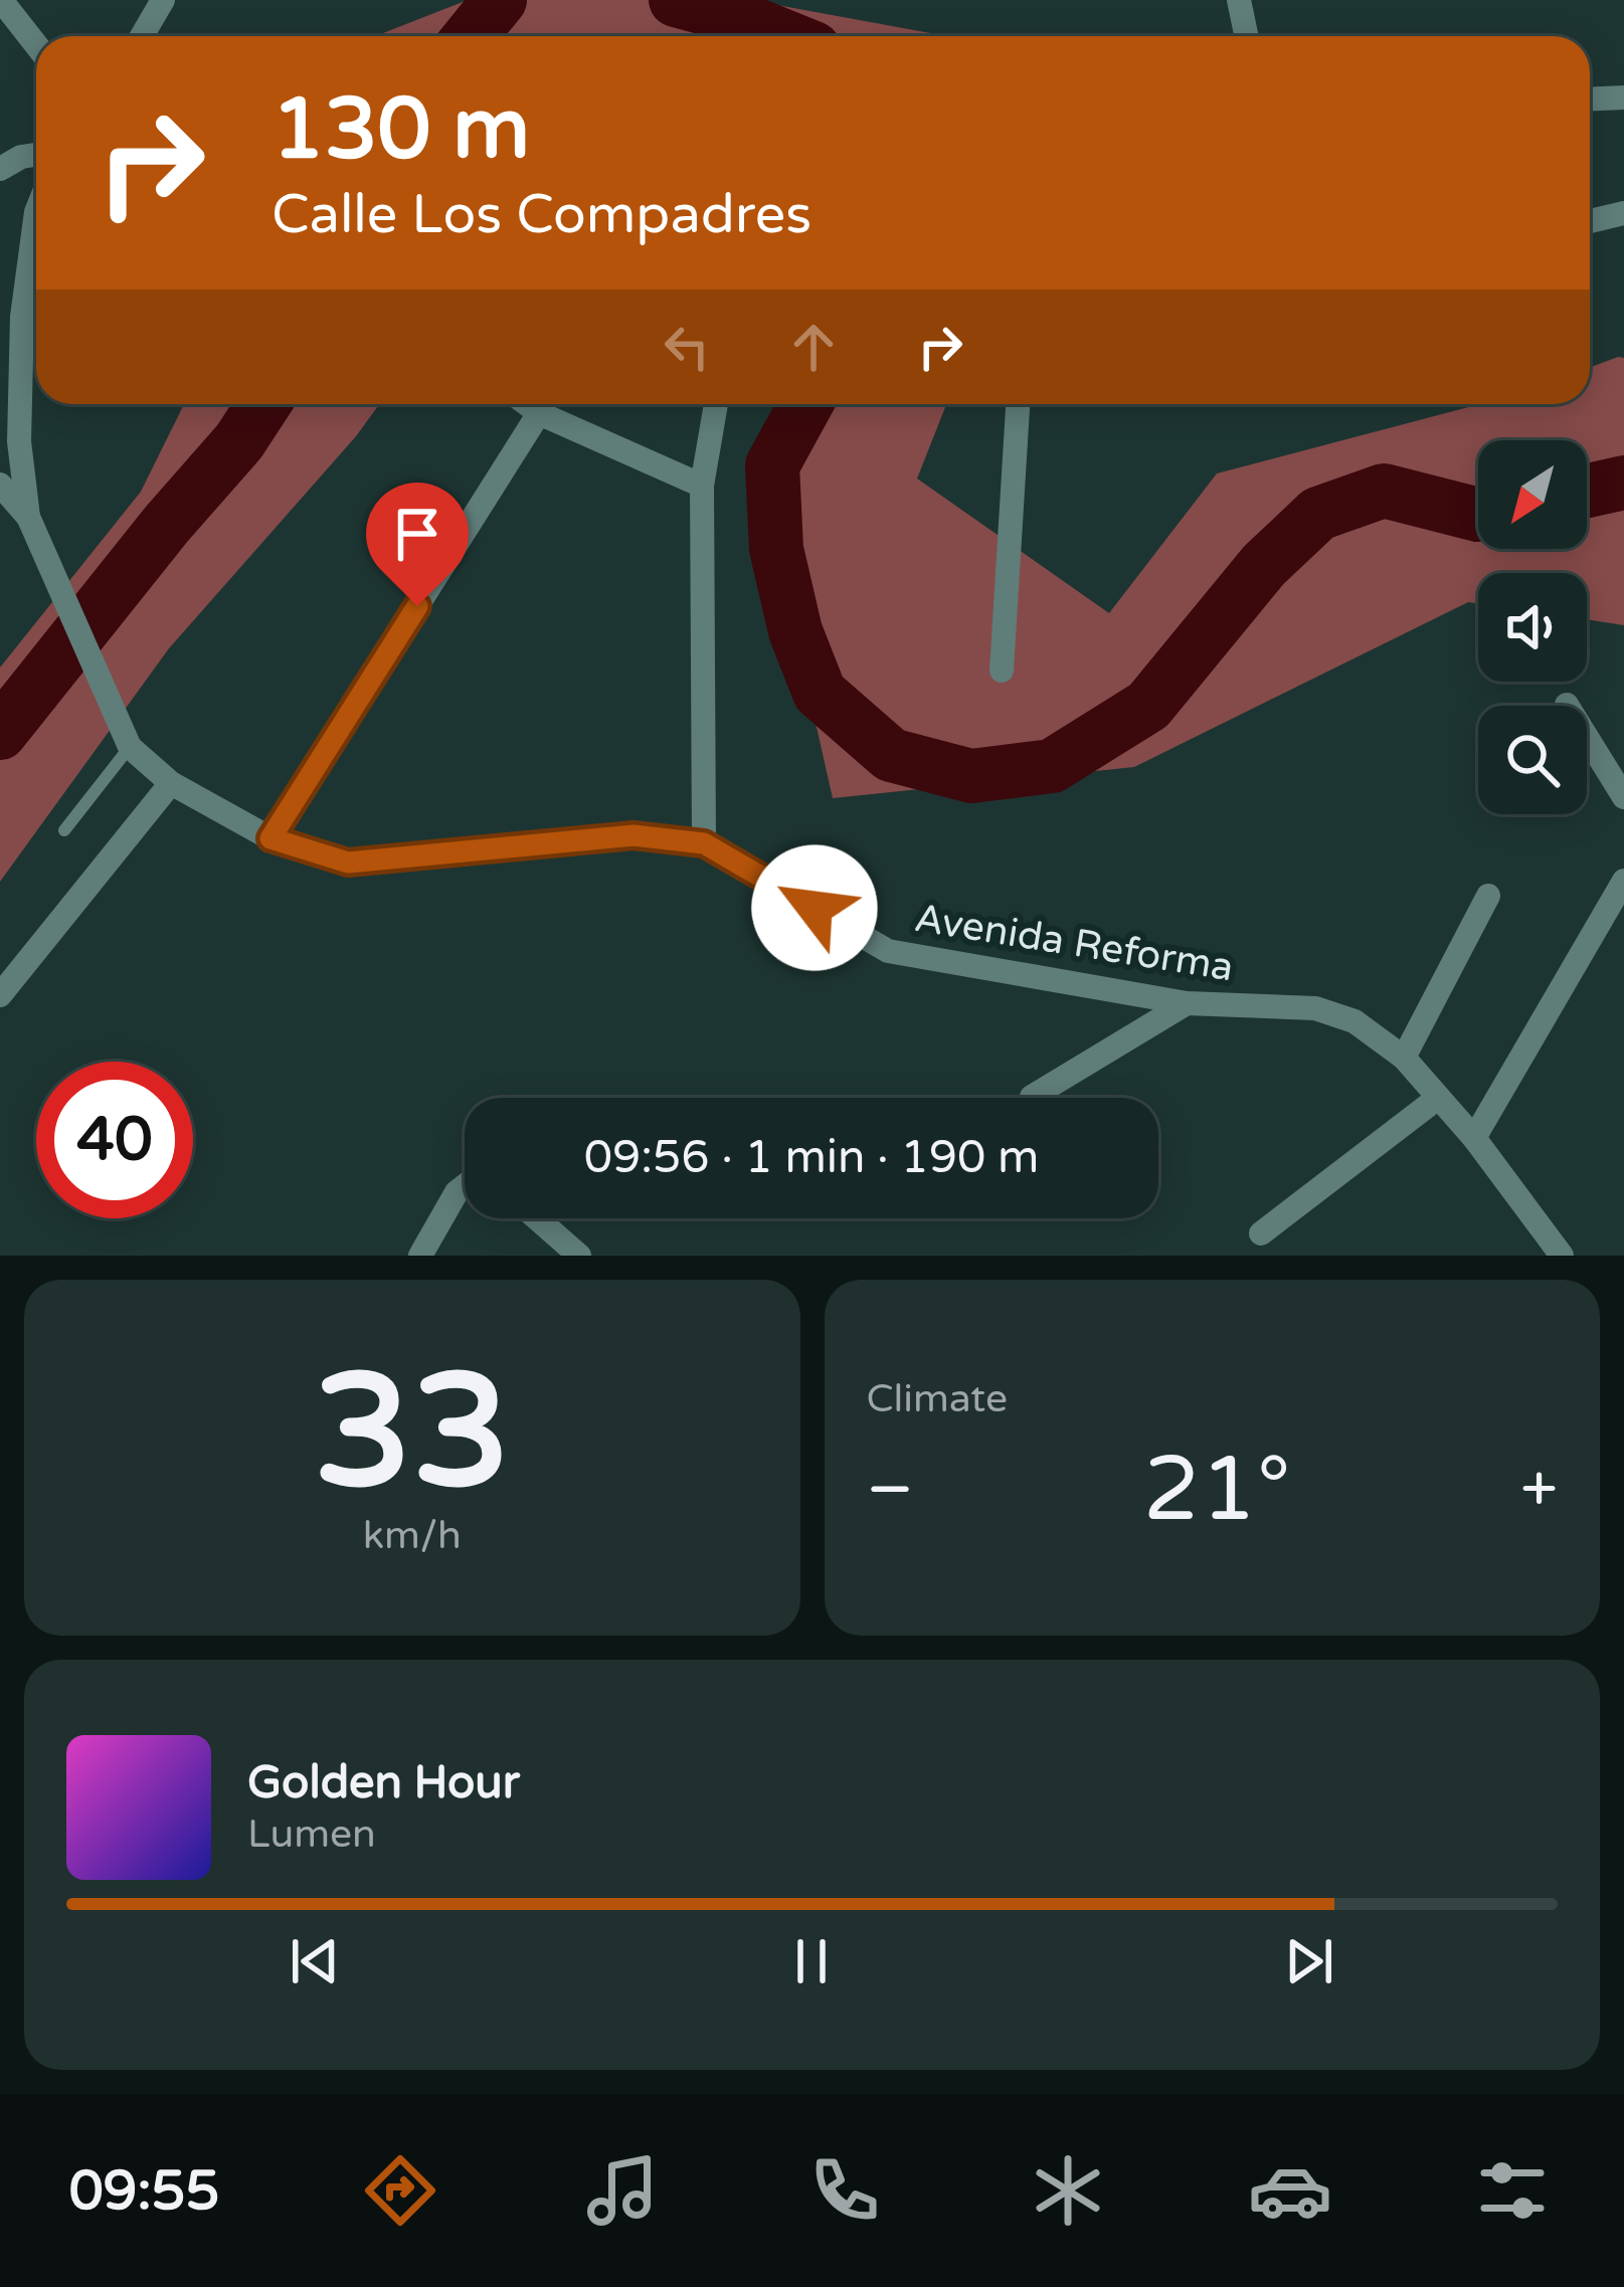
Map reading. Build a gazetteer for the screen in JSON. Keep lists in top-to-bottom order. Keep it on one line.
{"streets":{"street":["Avenida Reforma"]},"north":"bottom left","page":{"turn":["130 m","Calle Los Compadres"],"limit":"40","trip":"09:56 · 1 min · 190 m","tile":[["33","km/h"],"Climate"],"heat":["−","21°","+"],"song":["Golden Hour","Lumen"],"tabs":"09:55"}}
